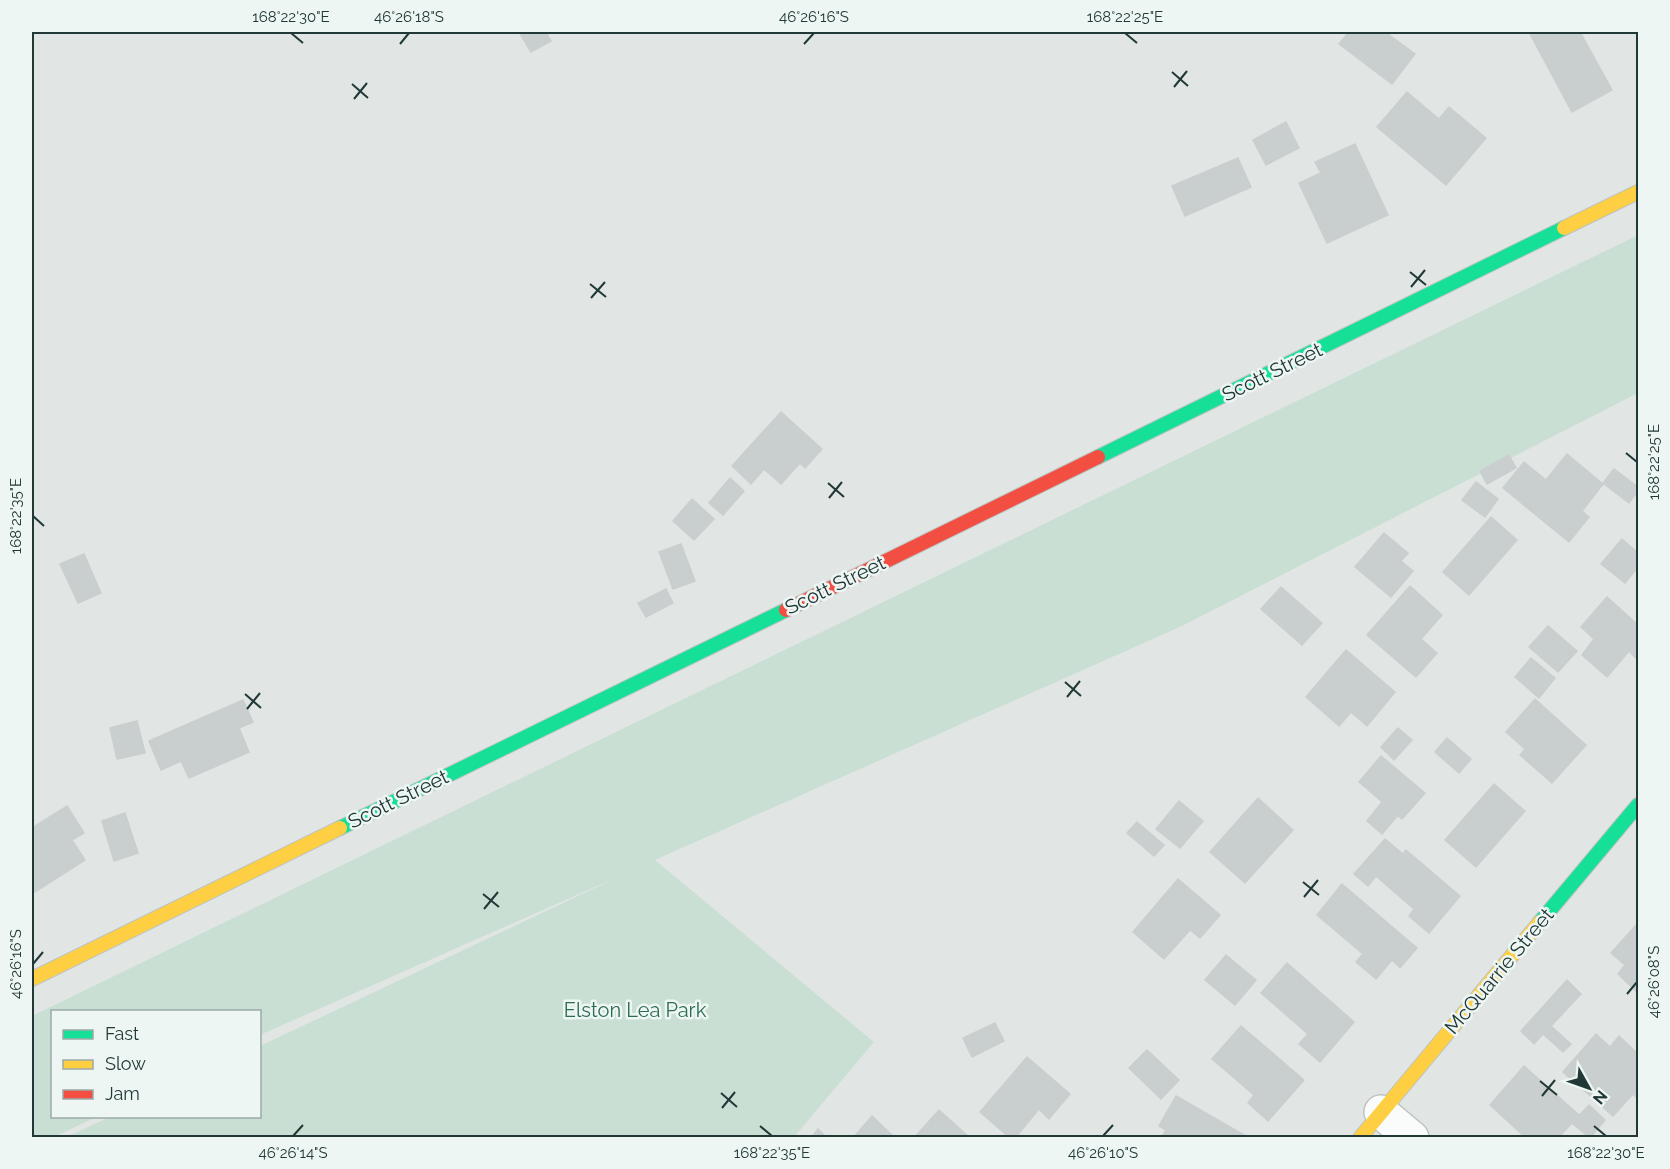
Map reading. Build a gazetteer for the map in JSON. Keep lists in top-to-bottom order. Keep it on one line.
{"streets":{"main road":["Scott Street","McQuarrie Street"]},"parks":["Elston Lea Park"],"legend":["Fast","Slow","Jam"],"north":"bottom right","coordinates":["168°22'30\"E","46°26'18\"S","46°26'16\"S","168°22'25\"E","168°22'35\"E","46°26'08\"S","46°26'14\"S","46°26'10\"S"]}
